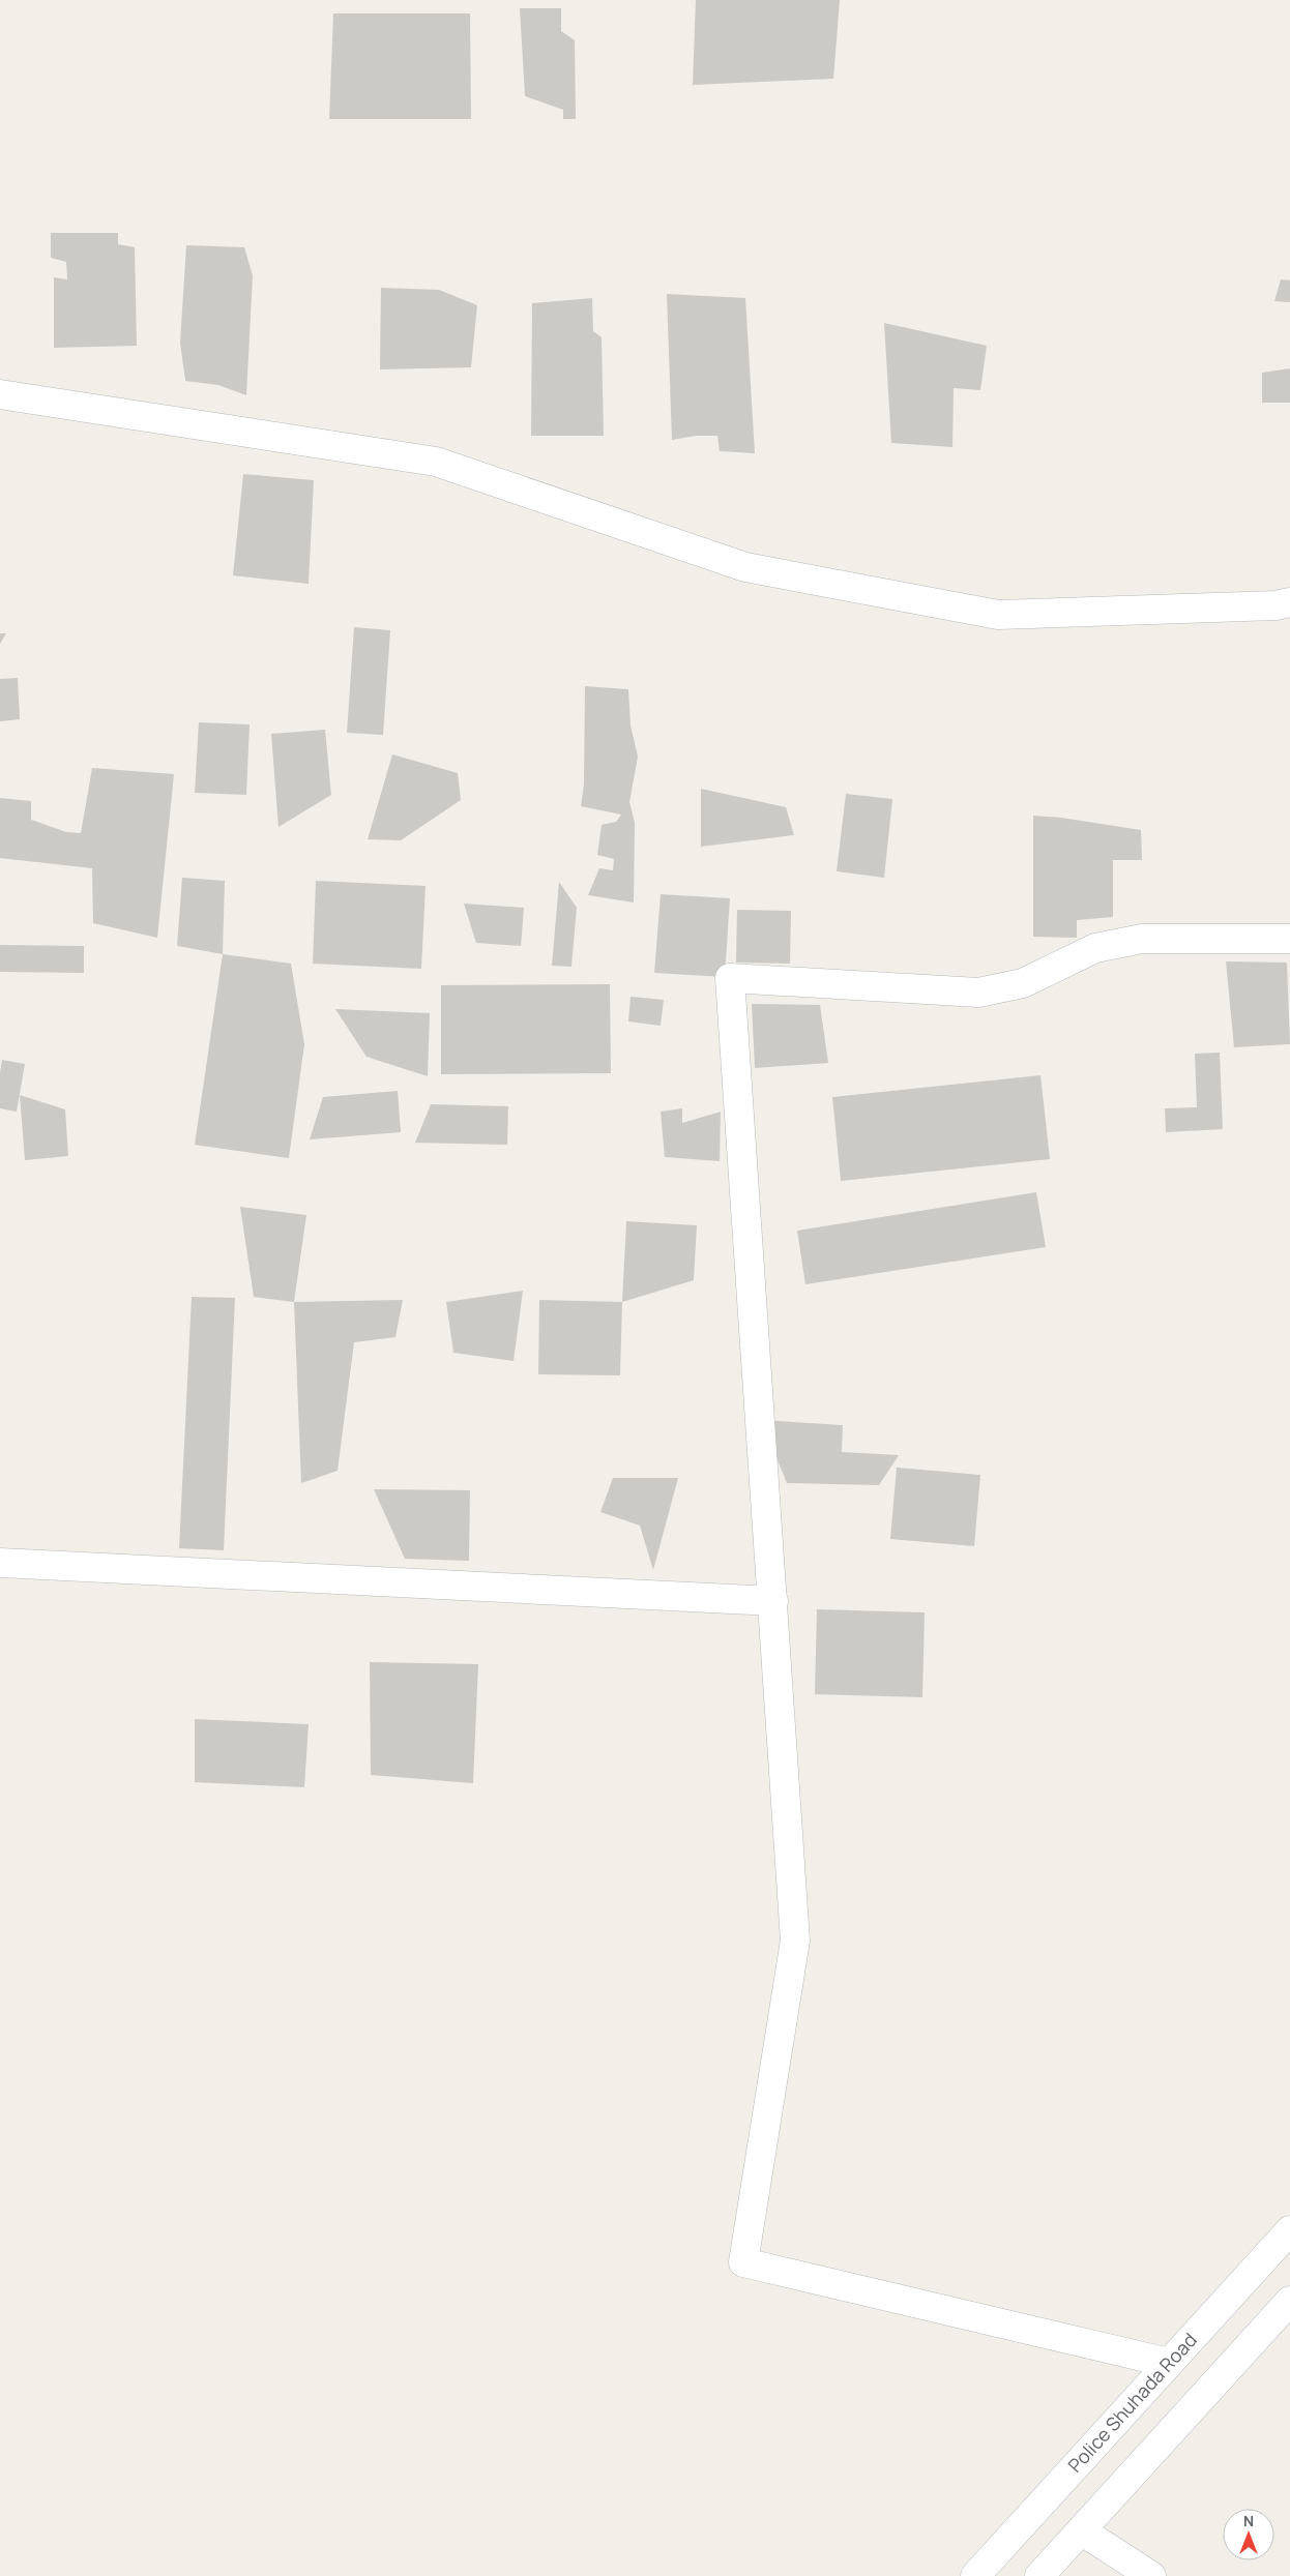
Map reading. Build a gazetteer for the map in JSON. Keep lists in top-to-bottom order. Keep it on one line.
{"streets":{"street":["Police Shuhada Road"]},"north":"top"}
